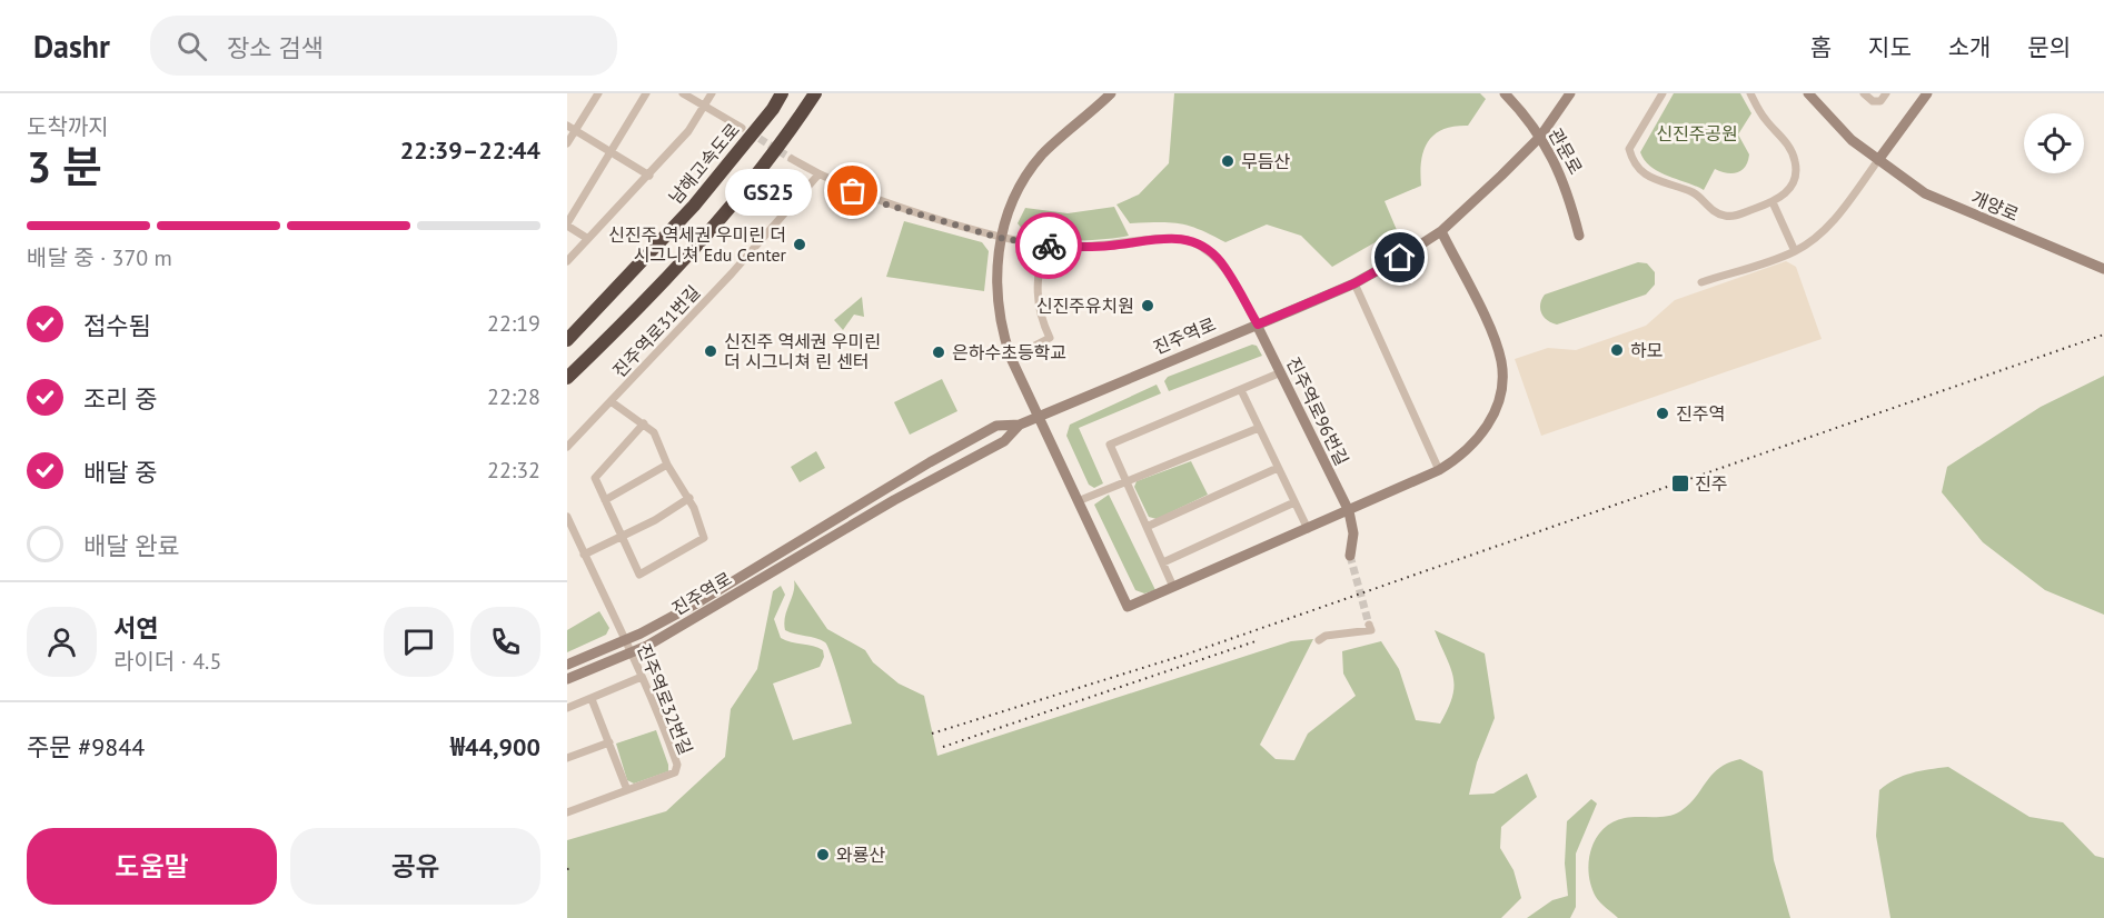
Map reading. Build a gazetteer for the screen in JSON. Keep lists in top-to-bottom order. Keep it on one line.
{"streets":{"highway":["남해고속도로"],"street":["관문로","개양로","진주역로31번길","진주역로","진주역로96번길","진주역로32번길"]},"crossings":[["관문로","진주역로"],["진주역로","진주역로96번길"],["진주역로","진주역로32번길"]],"parks":["신진주공원"],"places":{"other":["무듬산","GS25","신진주 역세권 우미린 더 시그니쳐 Edu Center","신진주유치원","하모","신진주 역세권 우미린 더 시그니쳐 린 센터","은하수초등학교","진주역","와룡산"],"transit":["진주"]},"page":{"header":"Dashr","search":"장소 검색","nav":["홈","지도","소개","문의"],"heading":["3 분","도착까지","22:39–22:44"],"panel":["서연","라이더 · 4.5","주문 #9844","₩44,900"],"bubble":"GS25","bar":"배달 중 · 370 m","list":[["접수됨","22:19"],["조리 중","22:28"],["배달 중","22:32"],"배달 완료"],"buttons":["도움말","공유"]}}
